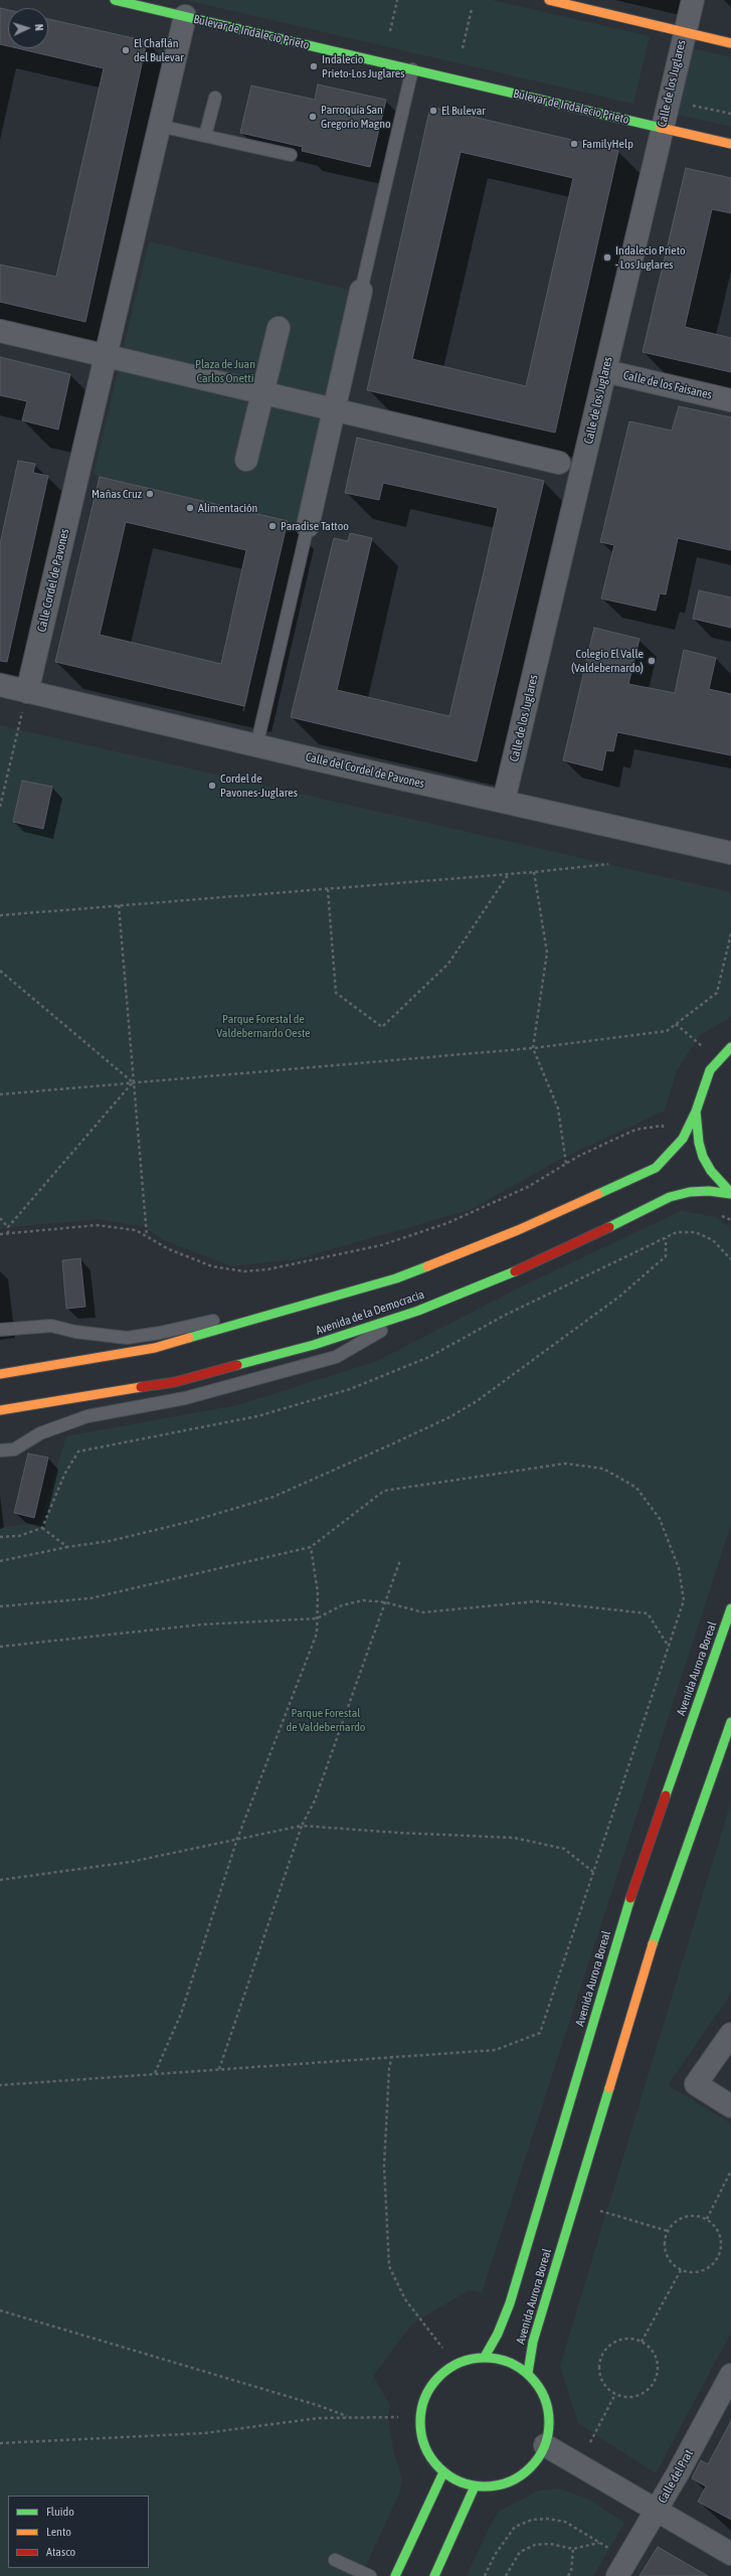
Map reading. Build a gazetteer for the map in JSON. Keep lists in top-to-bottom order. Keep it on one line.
{"streets":{"main road":["Bulevar de Indalecio Prieto","Avenida de la Democracia","Avenida Aurora Boreal"],"street":["Calle de los Juglares","Calle de los Faisanes","Calle Cordel de Pavones","Calle del Cordel de Pavones","Calle del Prat"]},"crossings":[["Bulevar de Indalecio Prieto","Calle de los Juglares"],["Bulevar de Indalecio Prieto","Calle Cordel de Pavones"],["Calle de los Juglares","Calle de los Faisanes"],["Calle de los Juglares","Calle del Cordel de Pavones"],["Calle Cordel de Pavones","Calle del Cordel de Pavones"]],"parks":["Plaza de Juan Carlos Onetti","Parque Forestal de Valdebernardo Oeste","Parque Forestal de Valdebernardo"],"places":["El Chaflán del Bulevar","Indalecio Prieto-Los Juglares","El Bulevar","Parroquia San Gregorio Magno","FamilyHelp","Indalecio Prieto - Los Juglares","Mañas Cruz","Alimentación","Paradise Tattoo","Colegio El Valle (Valdebernardo)","Cordel de Pavones-Juglares"],"legend":["Fluido","Lento","Atasco"],"north":"right"}
